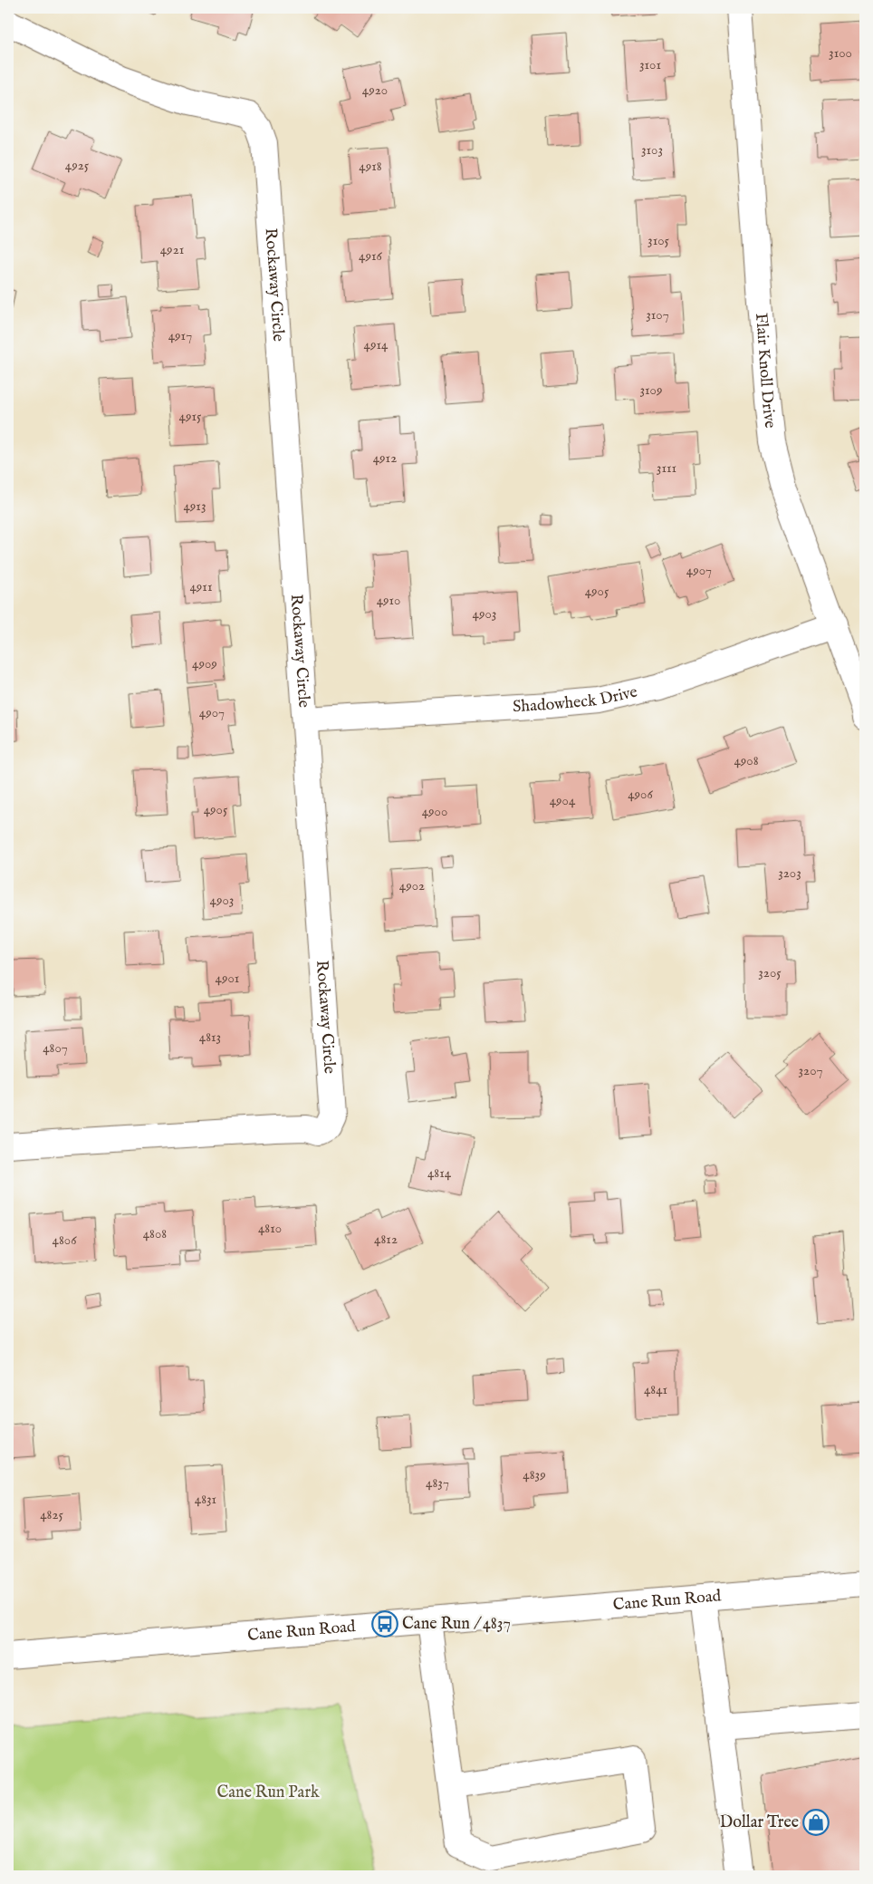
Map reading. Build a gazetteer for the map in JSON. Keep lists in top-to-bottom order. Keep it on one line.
{"streets":{"main road":["Rockaway Circle","Flair Knoll Drive","Shadowheck Drive","Cane Run Road"]},"crossings":[["Rockaway Circle","Shadowheck Drive"],["Flair Knoll Drive","Shadowheck Drive"]],"parks":["Cane Run Park"],"places":{"bus stop":["Cane Run / 4837"],"shop":["Dollar Tree"]},"house_numbers":["3100","3101","4920","3103","4925","4918","3105","4921","4916","3107","4917","4914","3109","4915","4912","3111","4913","4907","4911","4905","4910","4903","4909","4907","4908","4906","4904","4905","4900","3203","4902","4903","3205","4901","4813","4807","3207","4814","4810","4808","4812","4806","4841","4839","4837","4831","4825"]}
